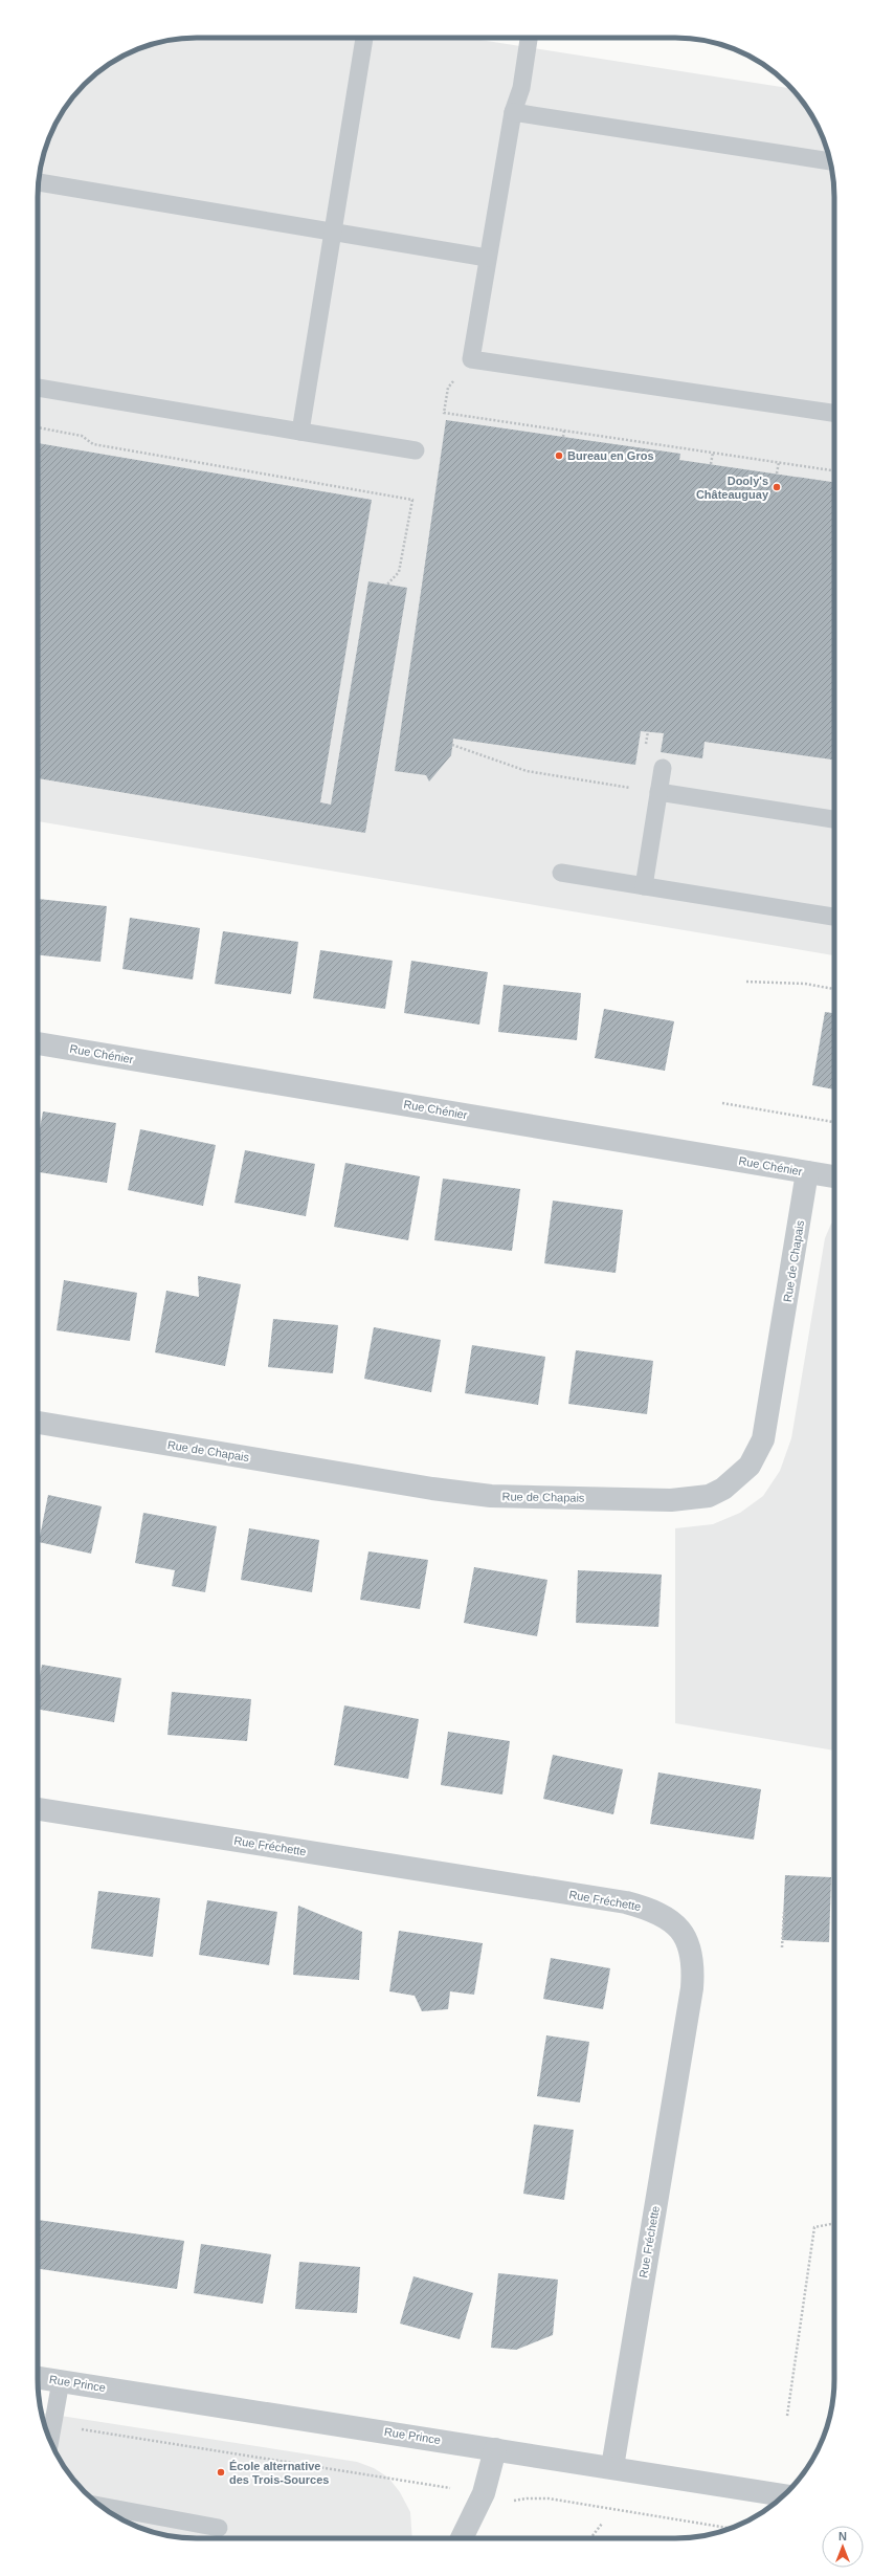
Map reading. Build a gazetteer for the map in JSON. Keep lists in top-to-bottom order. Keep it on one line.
{"streets":{"street":["Rue Chénier","Rue de Chapais","Rue Fréchette","Rue Prince"]},"crossings":[["Rue Chénier","Rue de Chapais"],["Rue Fréchette","Rue Prince"]],"places":["Bureau en Gros","Dooly's Châteauguay","École alternative des Trois-Sources"],"north":"top"}
